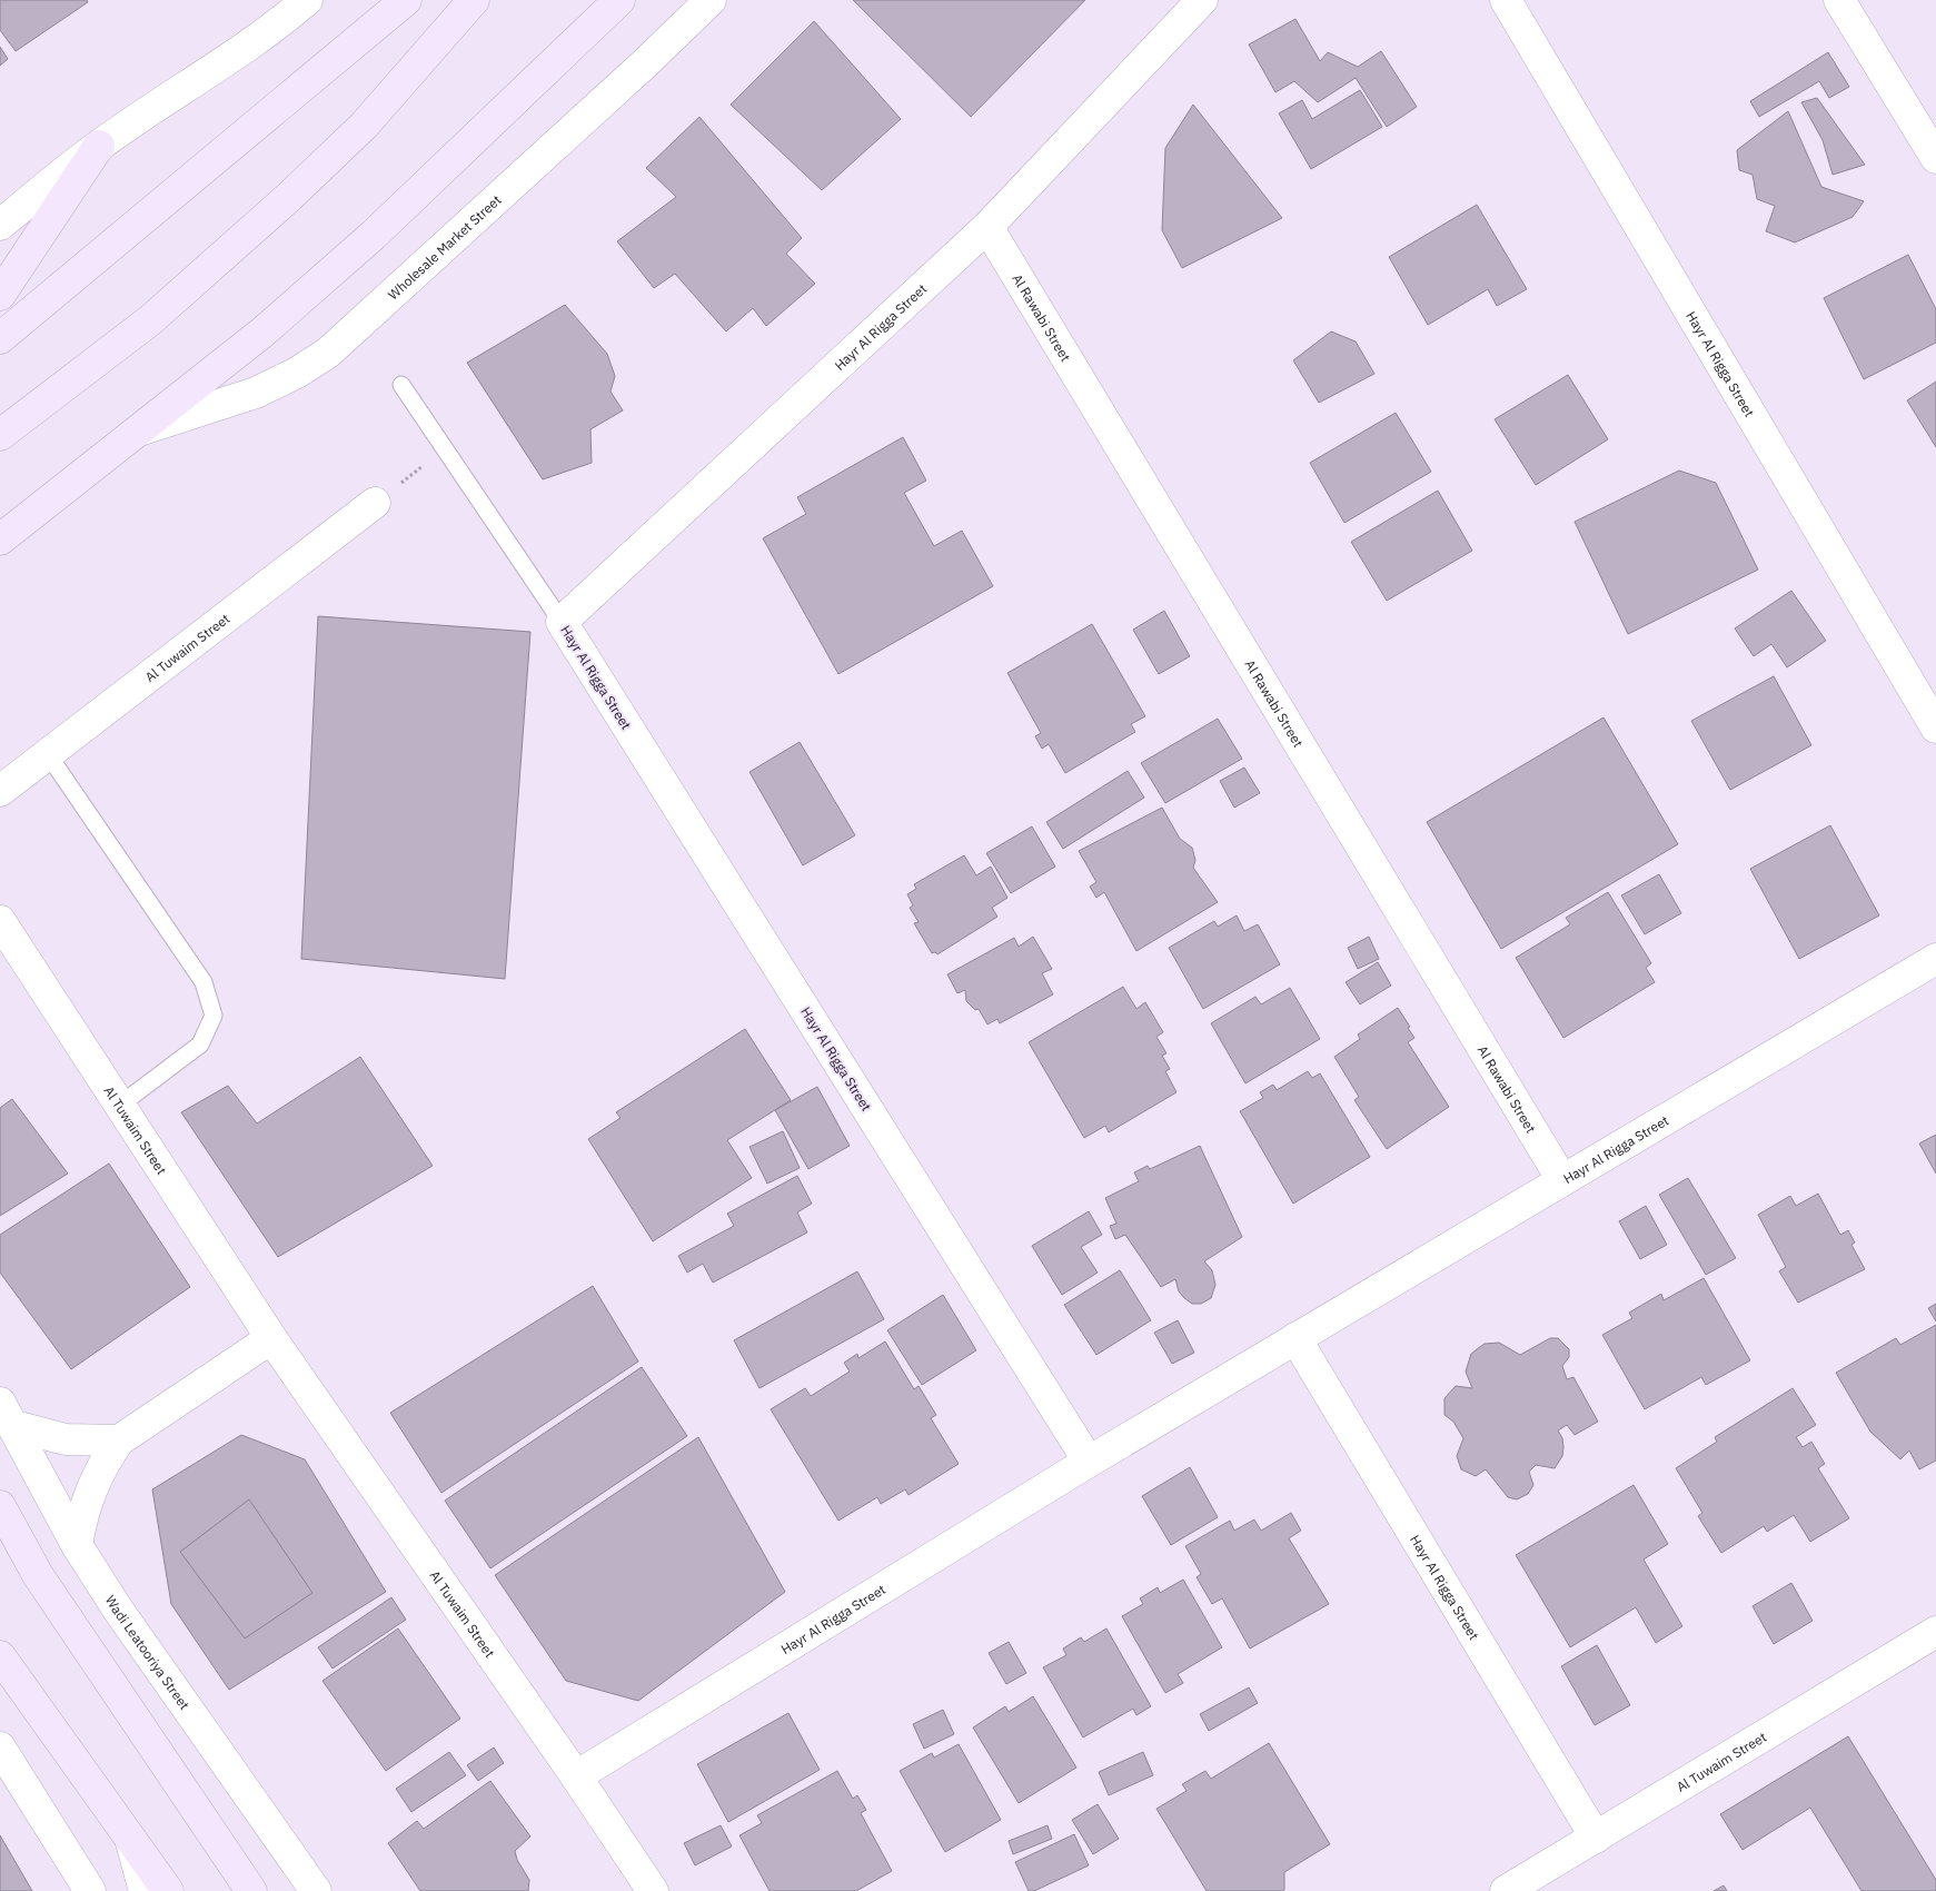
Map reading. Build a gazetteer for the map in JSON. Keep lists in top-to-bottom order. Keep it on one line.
{"streets":{"main road":["Wholesale Market Street"],"street":["Al Rawabi Street","Hayr Al Rigga Street","Al Tuwaim Street","Wadi Leatooriya Street"]},"crossings":[["Al Rawabi Street","Hayr Al Rigga Street"],["Hayr Al Rigga Street","Al Tuwaim Street"]]}
